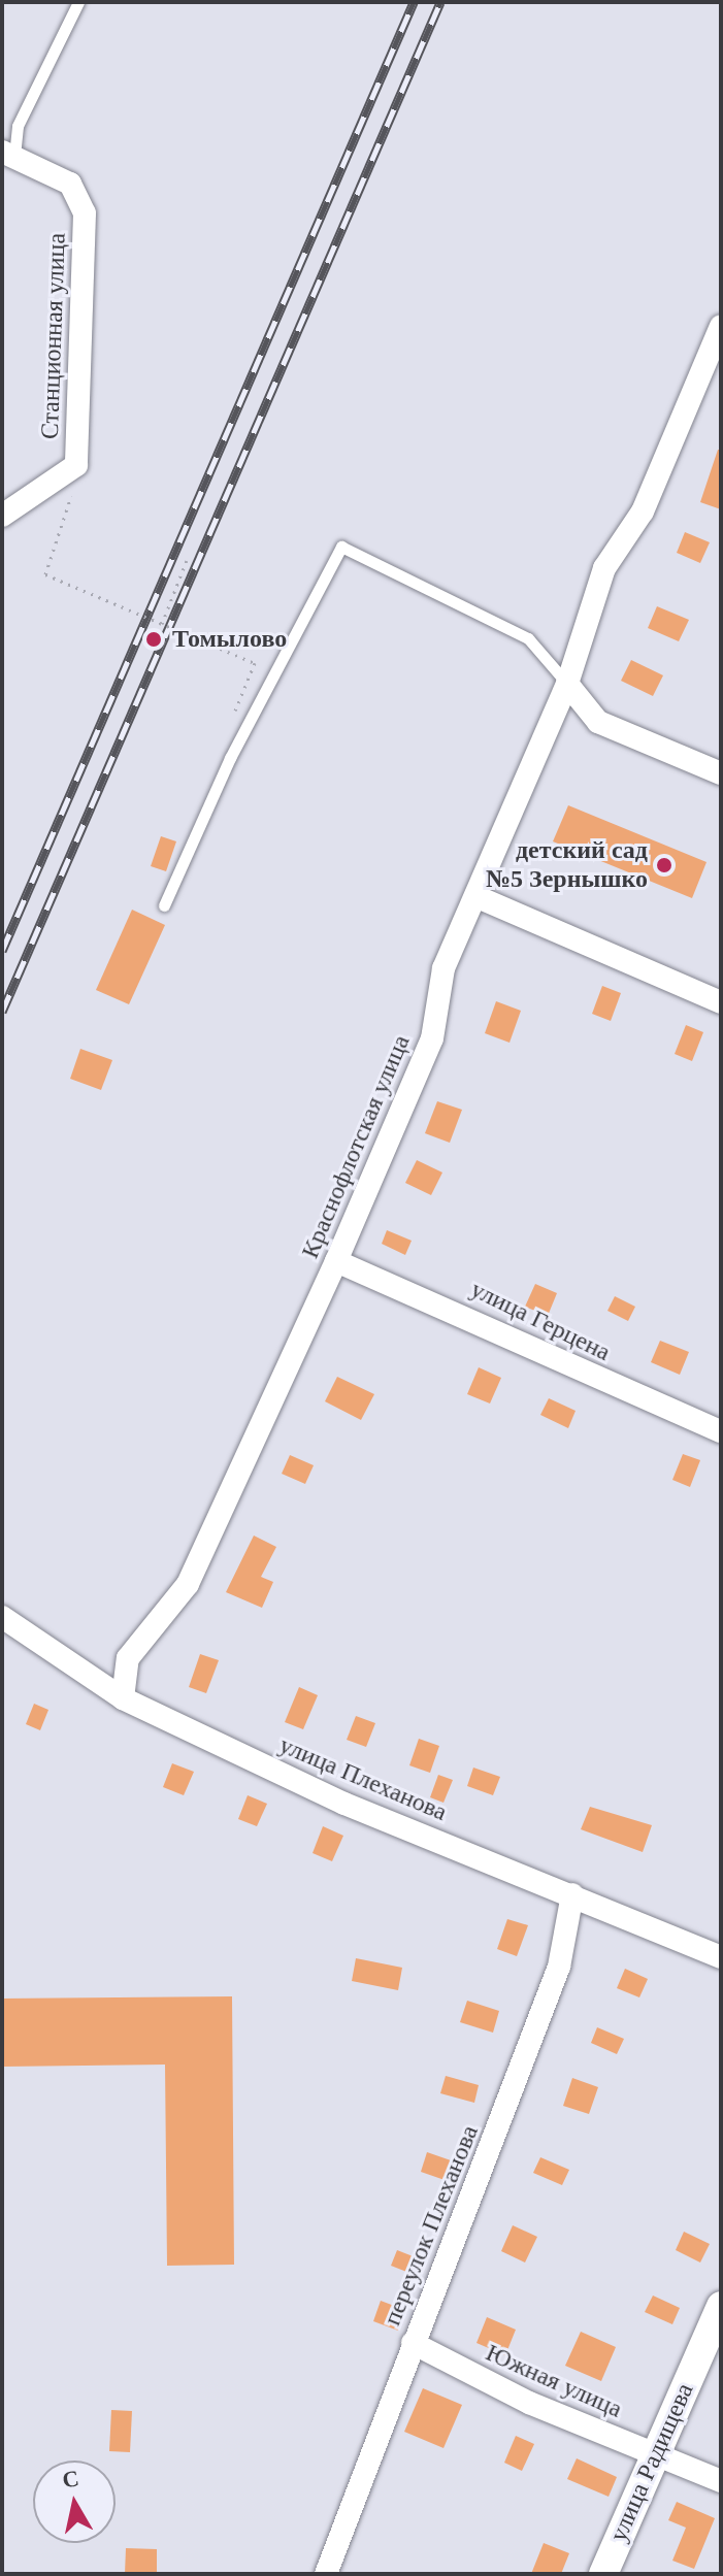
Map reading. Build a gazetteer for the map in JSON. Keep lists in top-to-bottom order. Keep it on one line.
{"streets":{"street":["Станционная улица","Краснофлотская улица","улица Герцена","улица Плеханова","переулок Плеханова","Южная улица","улица Радищева"]},"crossings":[["Краснофлотская улица","улица Герцена"],["Краснофлотская улица","улица Плеханова"],["улица Плеханова","переулок Плеханова"],["переулок Плеханова","Южная улица"],["Южная улица","улица Радищева"]],"places":["Томылово","детский сад №5 Зернышко"],"north":"top"}
